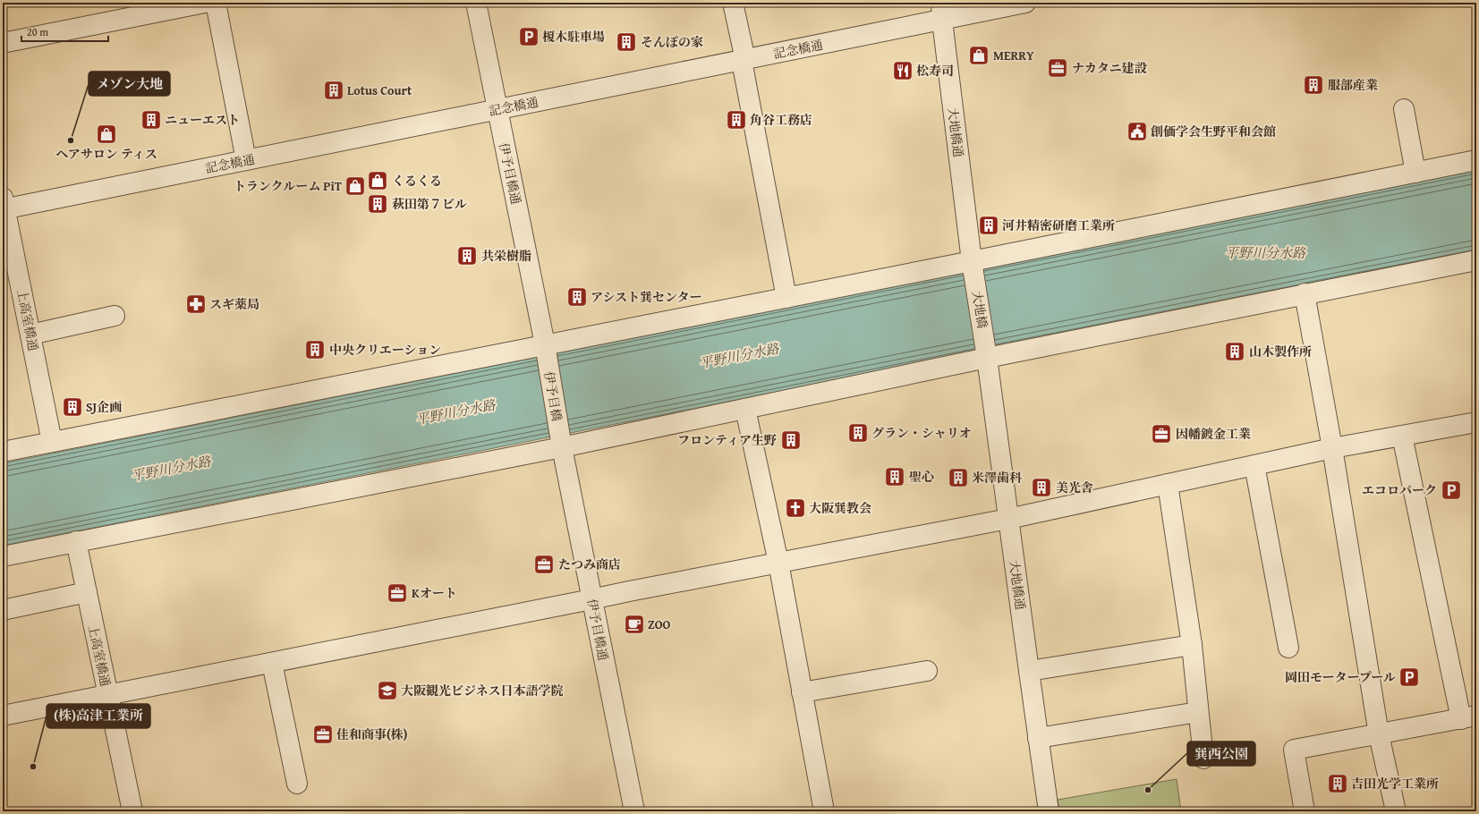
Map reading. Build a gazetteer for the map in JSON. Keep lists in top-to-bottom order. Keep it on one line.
{"streets":{"street":["記念橋通","大地橋通","伊予目橋通","大地橋","上高室橋通","伊予目橋"]},"crossings":[["記念橋通","大地橋通"],["記念橋通","伊予目橋通"],["記念橋通","上高室橋通"],["大地橋通","大地橋"],["伊予目橋通","伊予目橋"]],"water":["平野川分水路"],"places":{"parking":["榎木駐車場","エコロパーク","岡田モータープール"],"building":["そんぽの家","服部産業","Lotus Court","ニューエスト","角谷工務店","萩田第７ビル","河井精密研磨工業所","共栄樹脂","アシスト巽センター","中央クリエーション","山木製作所","SJ企画","グラン・シャリオ","フロンティア生野","聖心","米澤歯科","美光舎","吉田光学工業所"],"shop":["MERRY","ヘアサロン ティス","くるくる","トランクルーム PiT"],"office":["ナカタニ建設","因幡鍍金工業","たつみ商店","Kオート","佳和商事(株)"],"restaurant":["松寿司"],"public building":["創価学会生野平和会館"],"other":["メゾン大地","(株)高津工業所","巽西公園"],"pharmacy":["スギ薬局"],"church":["大阪巽教会"],"cafe":["ZOO"],"school or university":["大阪観光ビジネス日本語学院"]},"scale_bar":"20 m"}
